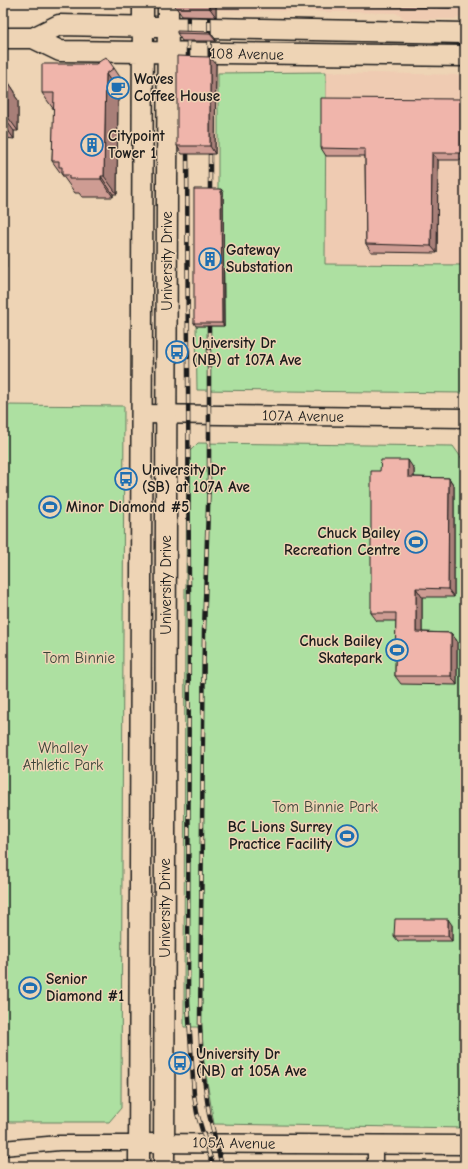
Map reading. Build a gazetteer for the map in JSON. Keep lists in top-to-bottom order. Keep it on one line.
{"streets":{"main road":["108 Avenue","University Drive"],"street":["107A Avenue","105A Avenue"]},"crossings":[["108 Avenue","University Drive"],["University Drive","107A Avenue"],["University Drive","105A Avenue"]],"parks":["Tom Binnie","Whalley Athletic Park","Tom Binnie Park"],"places":{"cafe":["Waves Coffee House"],"building":["Citypoint Tower 1","Gateway Substation"],"bus stop":["University Dr (NB) at 107A Ave","University Dr (SB) at 107A Ave","University Dr (NB) at 105A Ave"],"sports":["Minor Diamond #5","Chuck Bailey Recreation Centre","Chuck Bailey Skatepark","BC Lions Surrey Practice Facility","Senior Diamond #1"]}}
